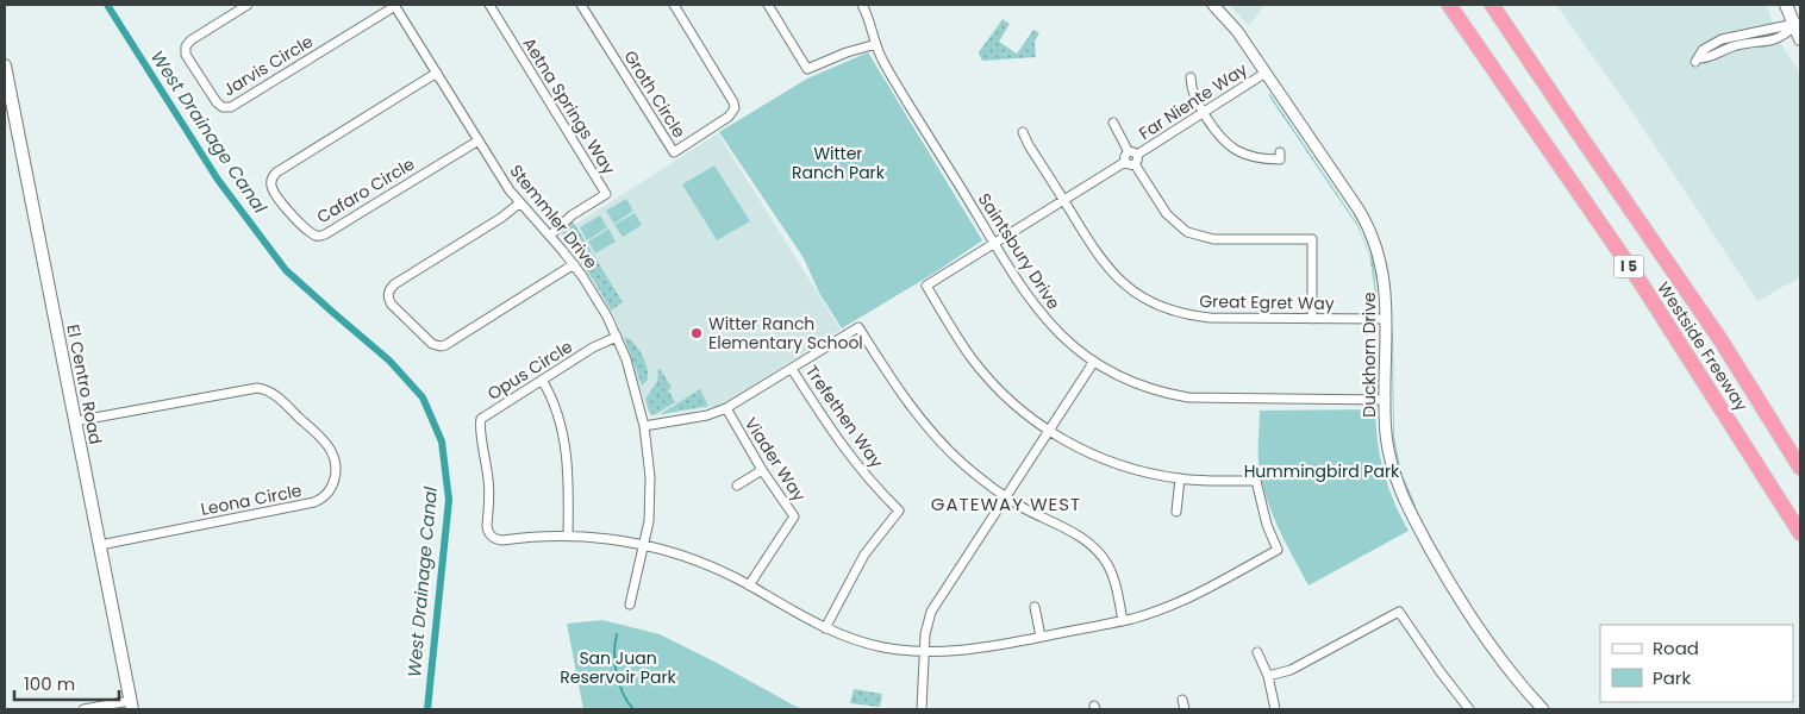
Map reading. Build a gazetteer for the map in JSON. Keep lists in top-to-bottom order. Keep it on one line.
{"streets":{"highway":["I 5","Westside Freeway"],"main road":["El Centro Road"],"street":["Jarvis Circle","Groth Circle","Far Niente Way","Aetna Springs Way","Cafaro Circle","Stemmler Drive","Saintsbury Drive","Great Egret Way","Duckhorn Drive","Opus Circle","Trefethen Way","Viader Way","Leona Circle"]},"crossings":[["Jarvis Circle","Stemmler Drive"],["Far Niente Way","Duckhorn Drive"],["Aetna Springs Way","Stemmler Drive"],["Cafaro Circle","Stemmler Drive"],["Stemmler Drive","Opus Circle"],["Saintsbury Drive","Duckhorn Drive"],["Great Egret Way","Duckhorn Drive"],["Opus Circle","Trefethen Way"],["Opus Circle","Viader Way"],["El Centro Road","Leona Circle"]],"districts":["GATEWAY WEST"],"water":["West Drainage Canal"],"parks":["Witter Ranch Park","Hummingbird Park","San Juan Reservoir Park"],"places":["Witter Ranch Elementary School"],"legend":["Road","Park"],"scale_bar":"100 m"}
